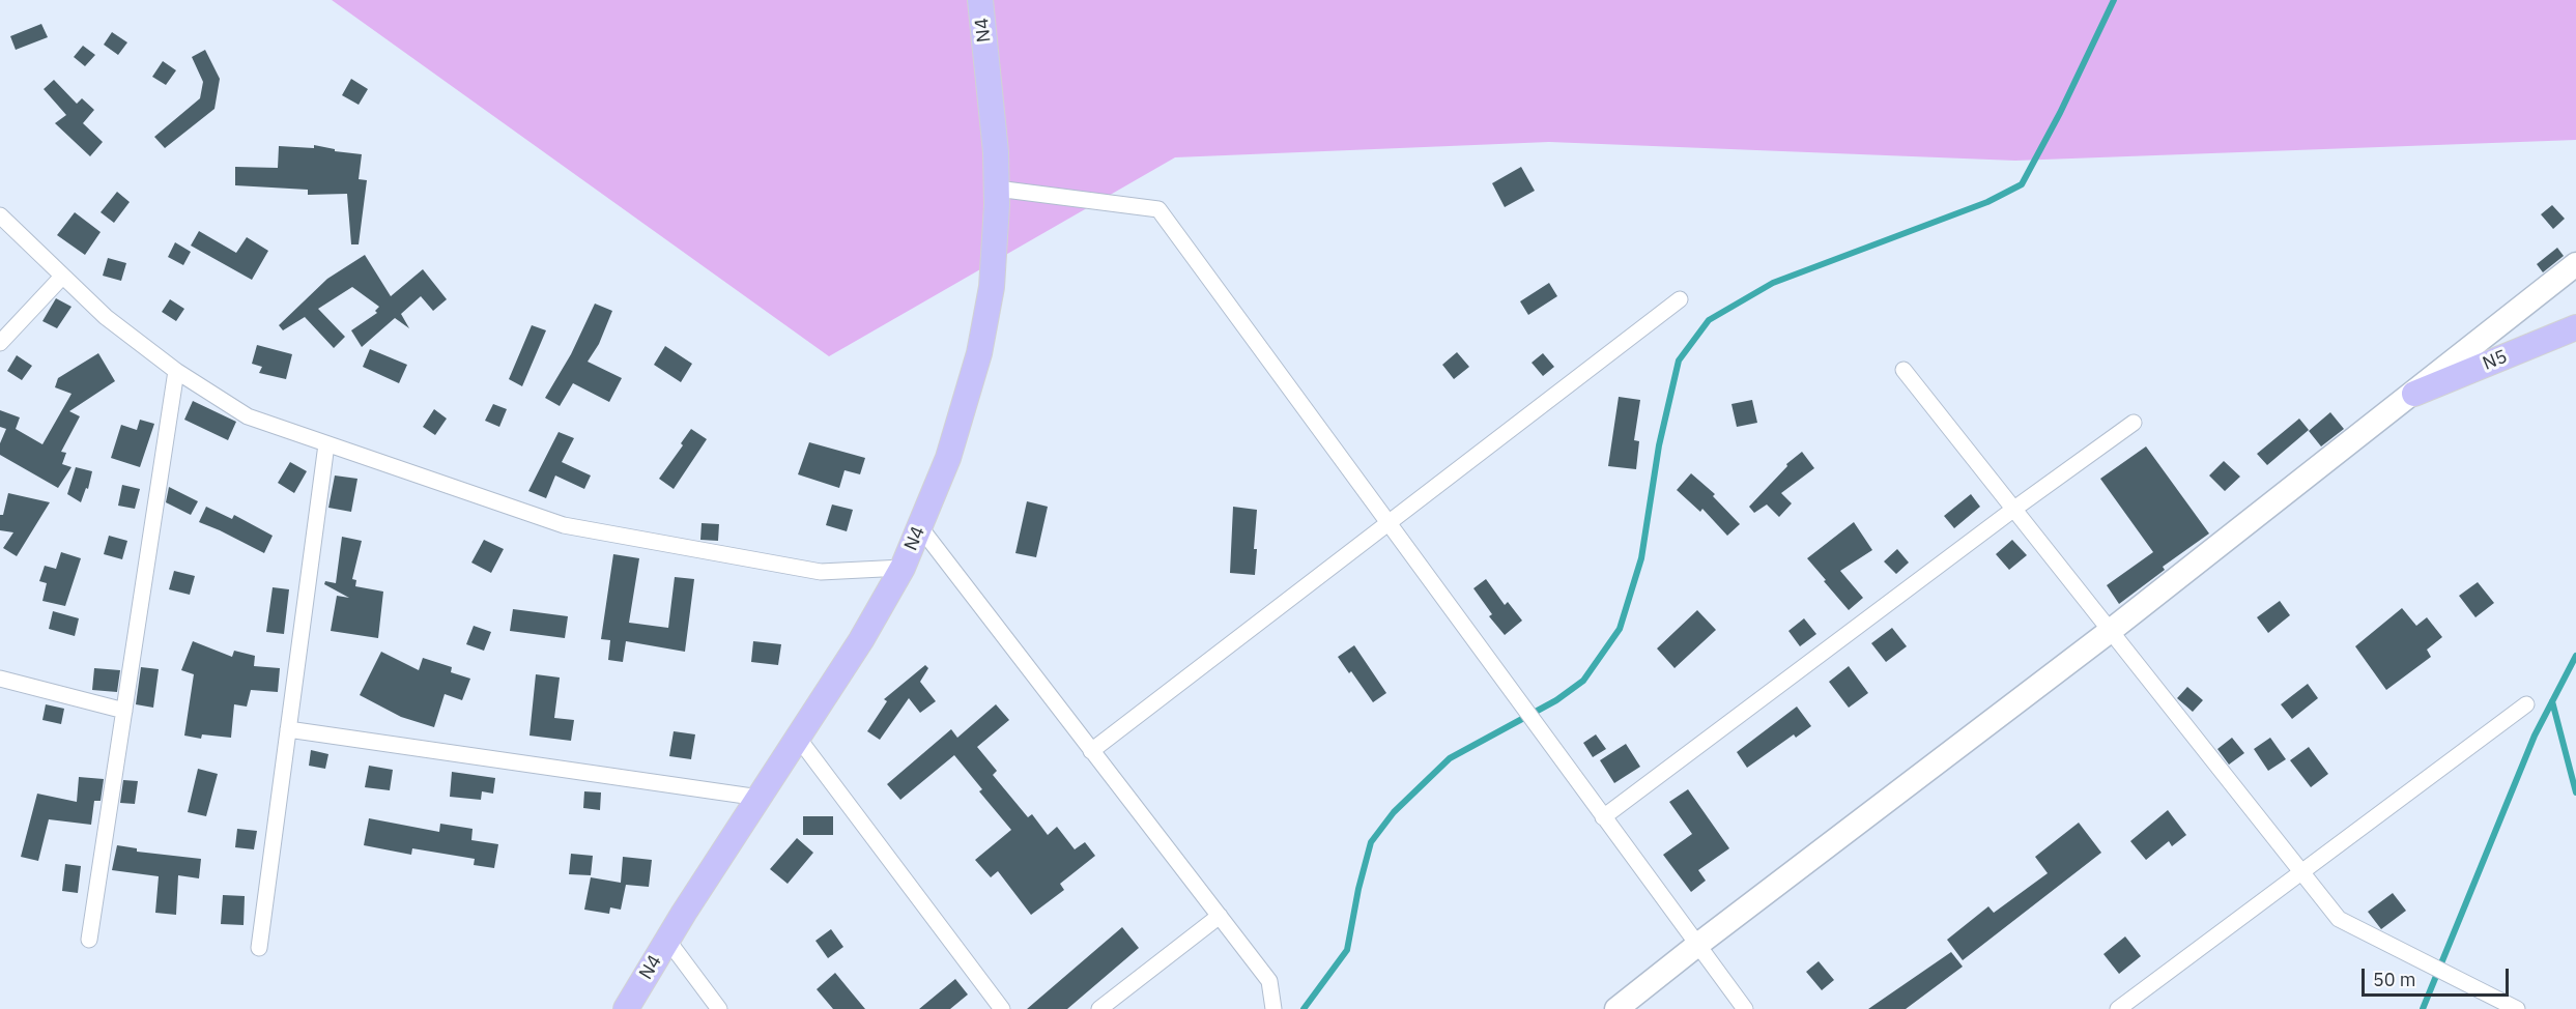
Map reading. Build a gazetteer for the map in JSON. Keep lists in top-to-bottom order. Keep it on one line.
{"streets":{"main road":["N4","N5"]},"scale_bar":"50 m"}
